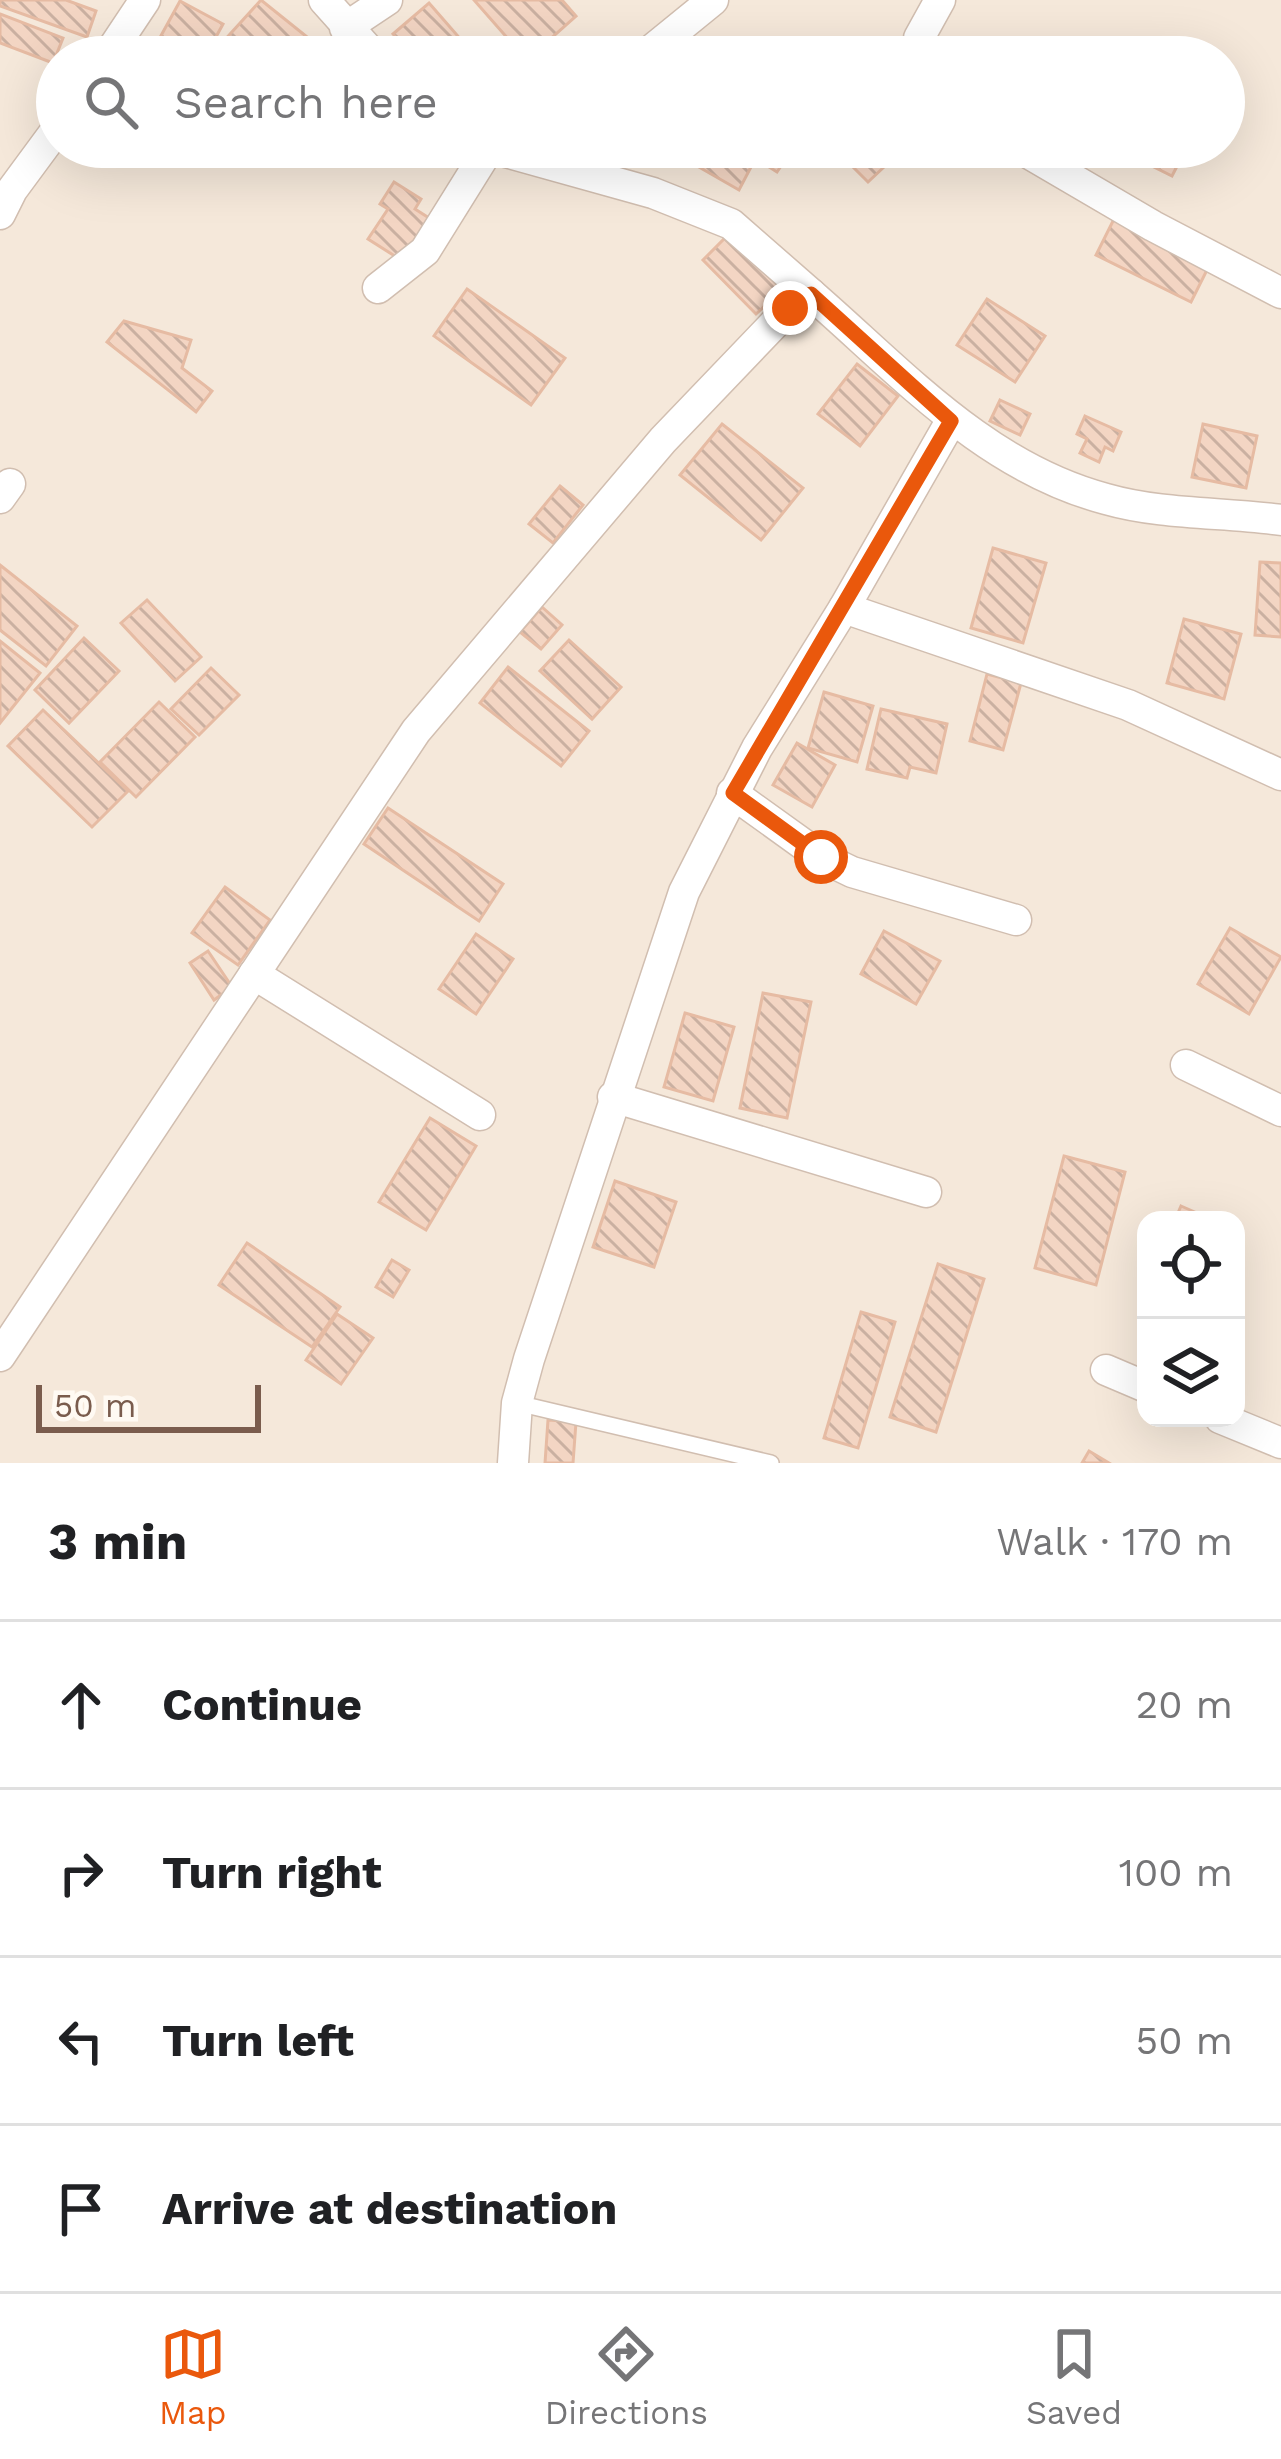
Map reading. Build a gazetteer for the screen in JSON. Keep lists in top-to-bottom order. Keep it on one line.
{"scale_bar":"50 m","page":{"search":"Search here","scale":"50 m","heading":["3 min","Walk · 170 m"],"list":[["Continue","20 m"],["Turn right","100 m"],["Turn left","50 m"],"Arrive at destination"],"nav":["Map","Directions","Saved"]}}
